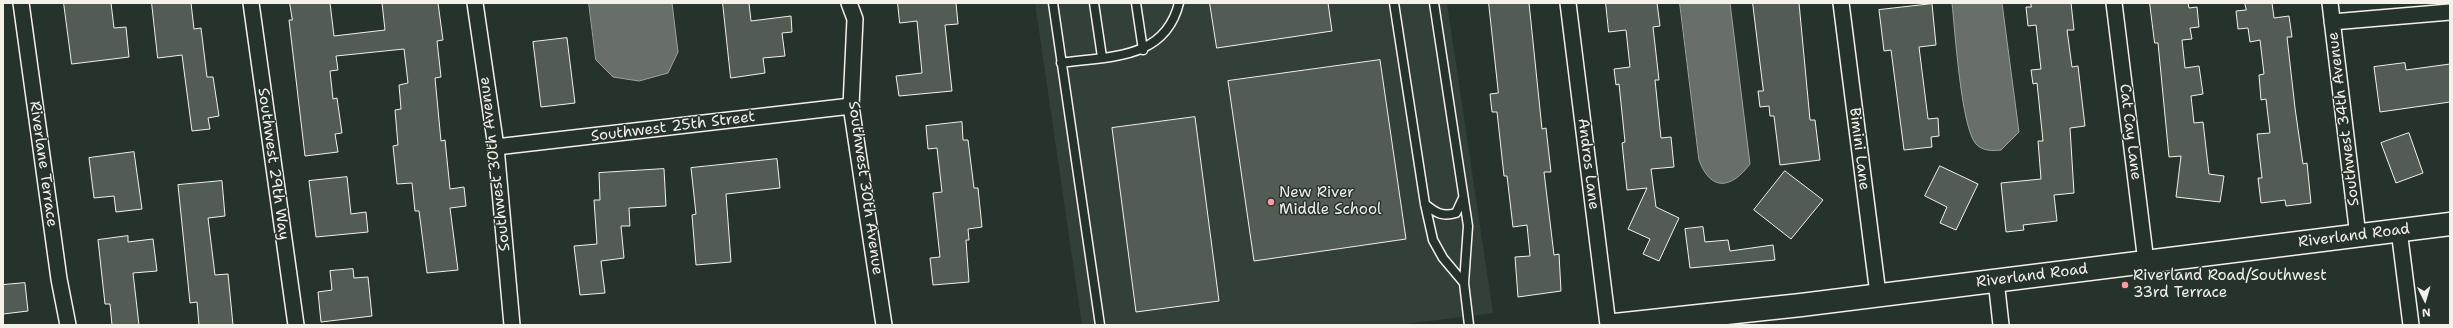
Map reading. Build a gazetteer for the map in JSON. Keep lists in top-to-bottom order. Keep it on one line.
{"streets":{"street":["Southwest 34th Avenue","Southwest 25th Street","Cat Cay Lane","Bimini Lane","Riverlane Terrace","Southwest 29th Way","Southwest 30th Avenue","Andros Lane","Riverland Road"]},"crossings":[["Southwest 34th Avenue","Riverland Road"],["Southwest 25th Street","Southwest 30th Avenue"],["Cat Cay Lane","Riverland Road"],["Bimini Lane","Riverland Road"]],"places":["New River Middle School","Riverland Road/Southwest 33rd Terrace"],"north":"bottom"}
